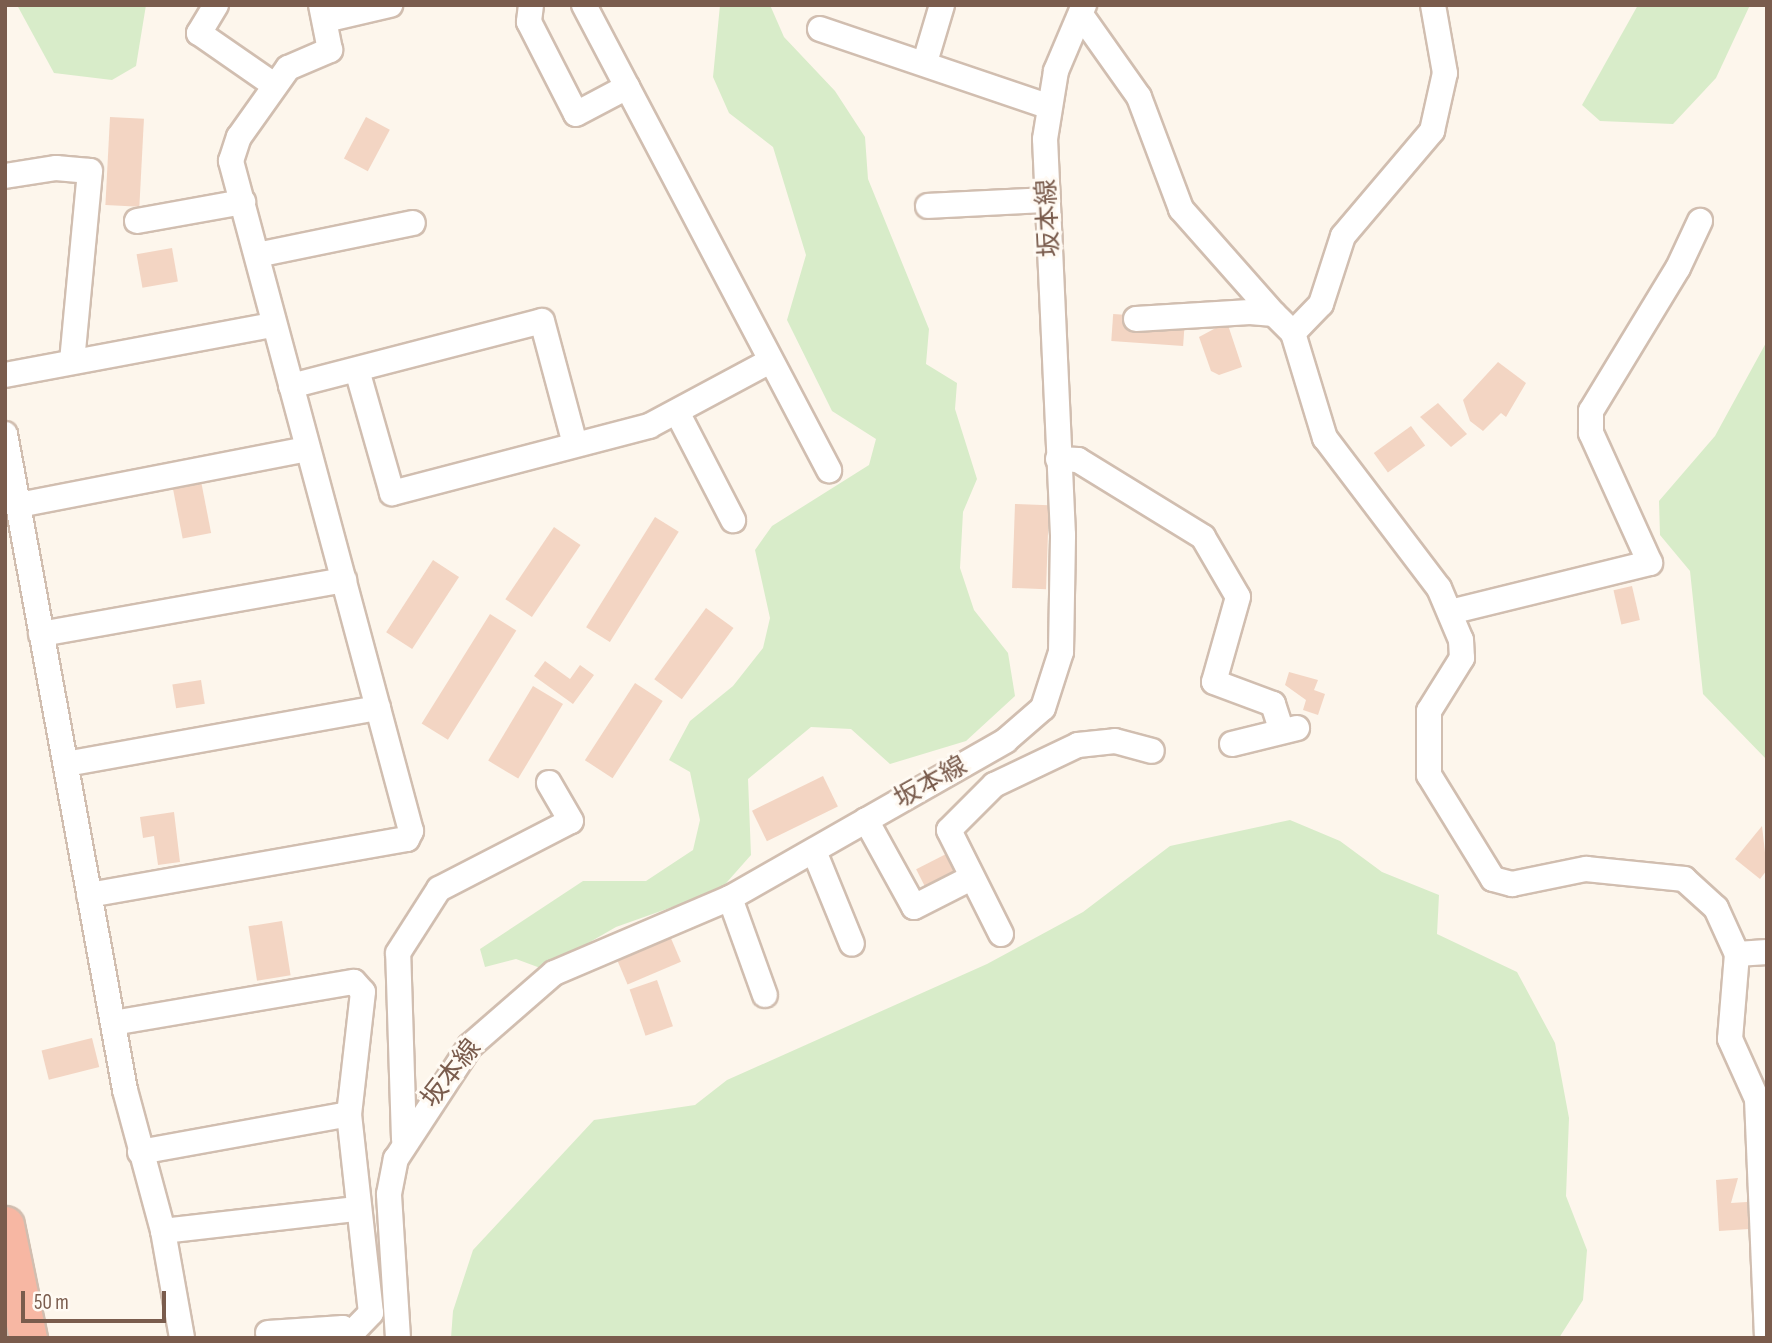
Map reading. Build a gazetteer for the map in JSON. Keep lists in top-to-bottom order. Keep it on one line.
{"streets":{"street":["坂本線"]},"scale_bar":"50 m"}
